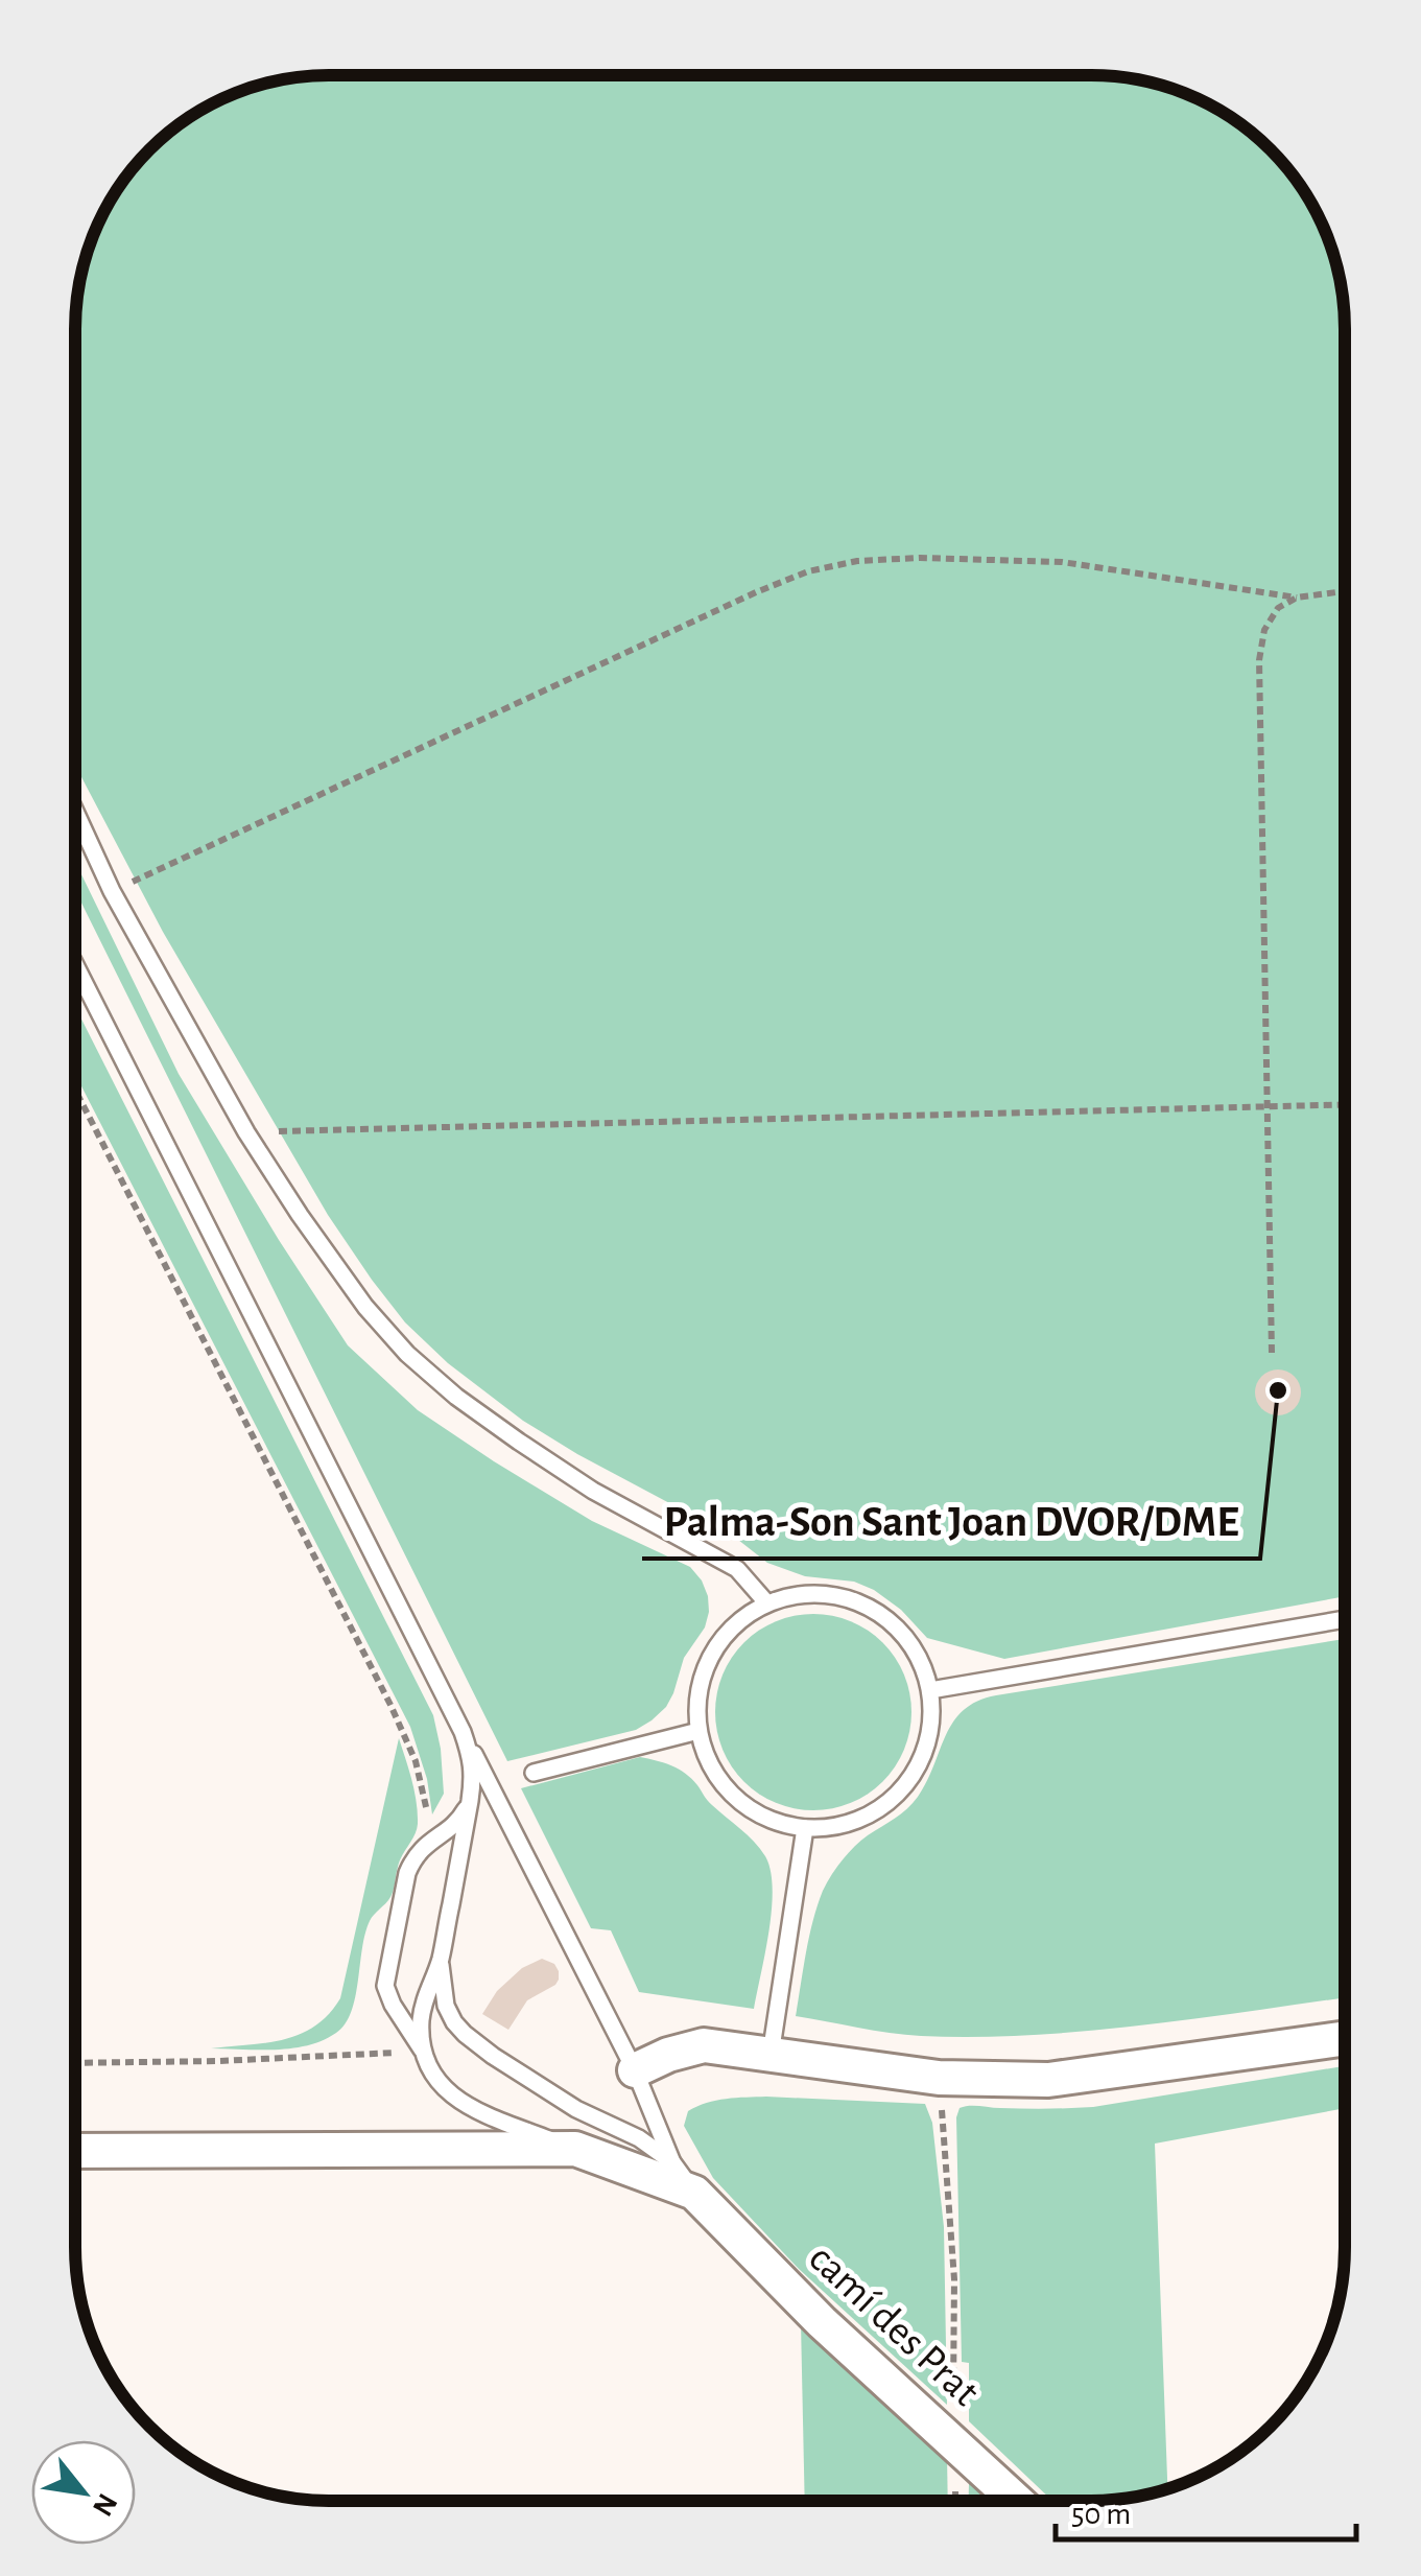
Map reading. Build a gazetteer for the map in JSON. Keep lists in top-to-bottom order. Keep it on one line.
{"streets":{"street":["camí des Prat"]},"places":["Palma-Son Sant Joan DVOR/DME"],"scale_bar":"50 m","north":"bottom right"}
